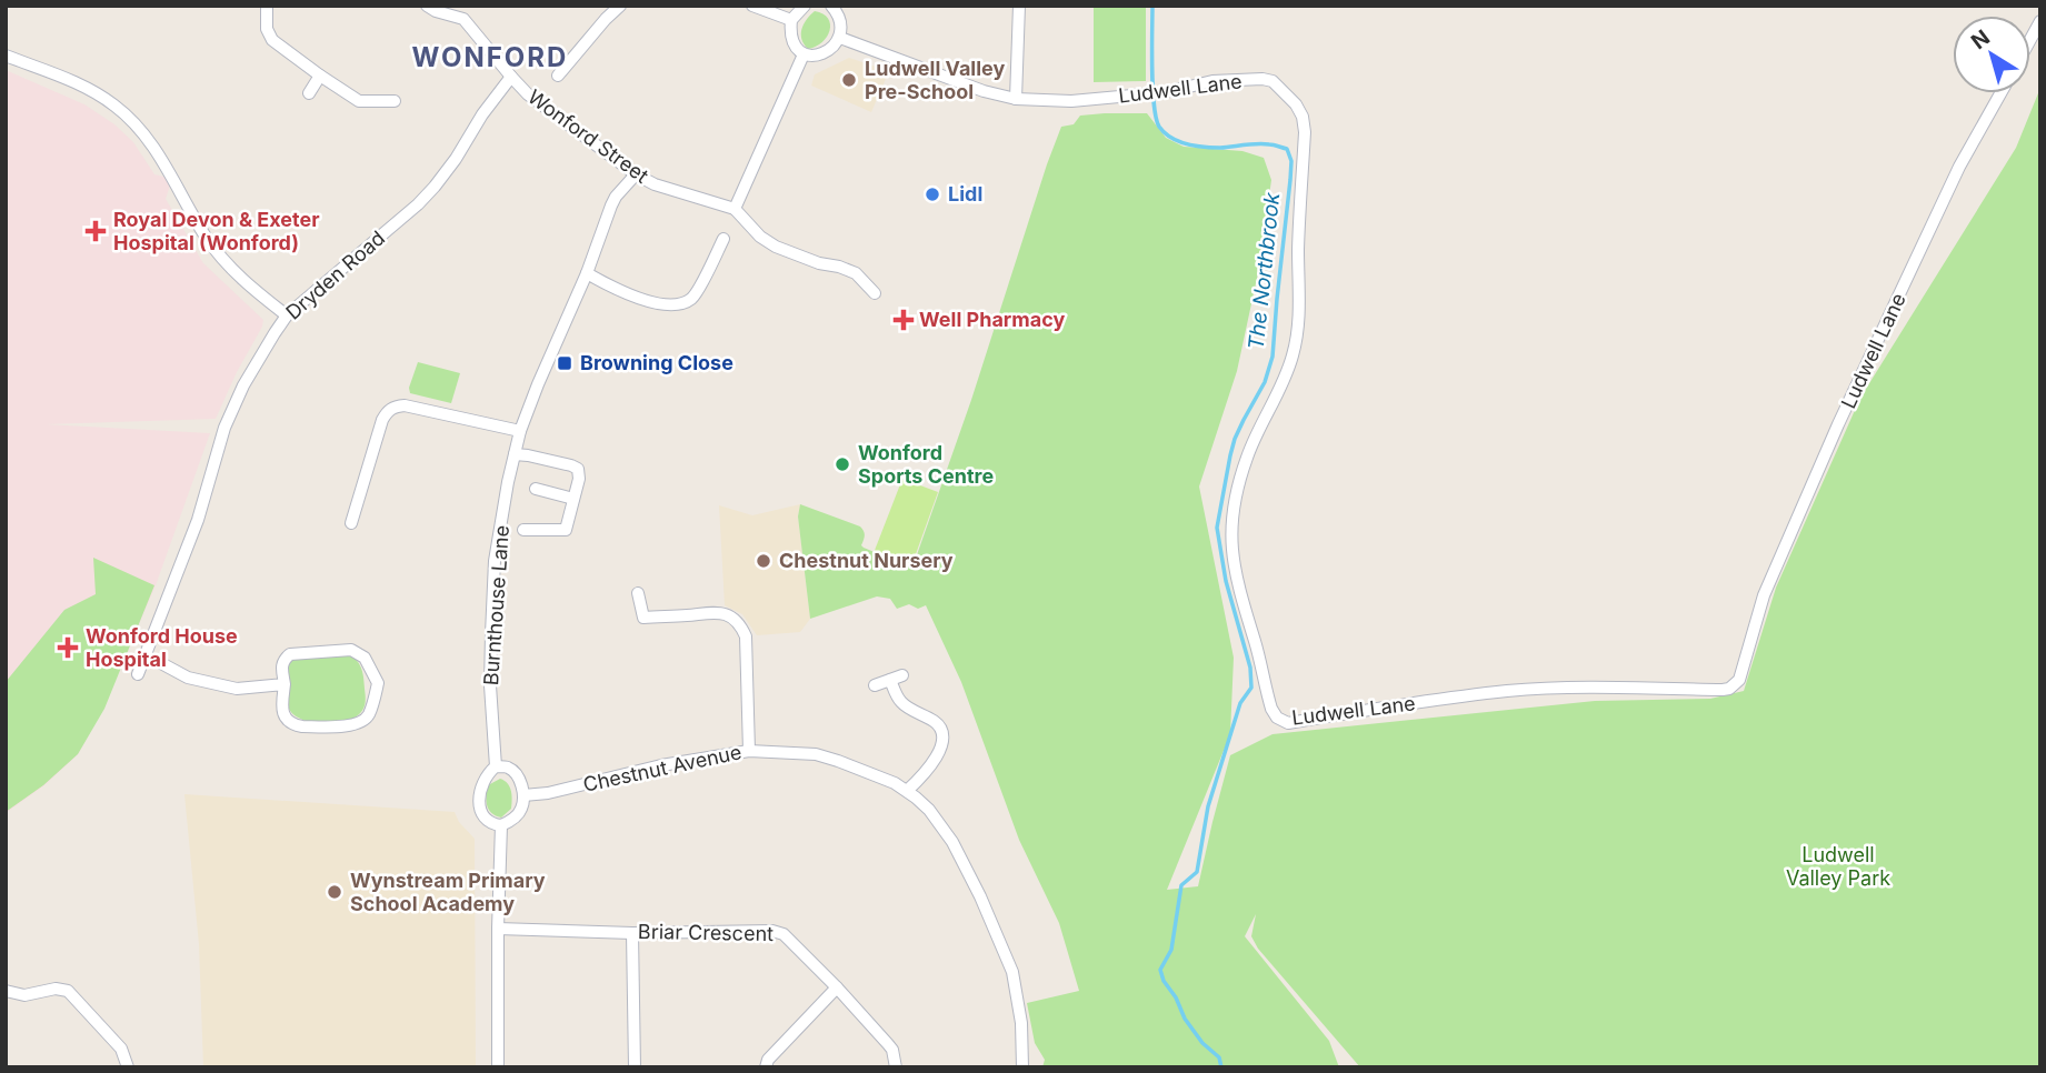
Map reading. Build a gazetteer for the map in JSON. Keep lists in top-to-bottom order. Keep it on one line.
{"streets":{"street":["Ludwell Lane","Wonford Street","Dryden Road","Burnthouse Lane","Chestnut Avenue","Briar Crescent"]},"crossings":[["Wonford Street","Dryden Road"],["Wonford Street","Burnthouse Lane"],["Burnthouse Lane","Chestnut Avenue"]],"districts":["WONFORD"],"water":["The Northbrook"],"parks":["Ludwell Valley Park"],"places":{"other":["Ludwell Valley Pre-School","Lidl","Wonford Sports Centre","Chestnut Nursery","Wynstream Primary School Academy"],"health":["Royal Devon & Exeter Hospital (Wonford)","Well Pharmacy","Wonford House Hospital"],"transit":["Browning Close"]},"north":"top left"}
